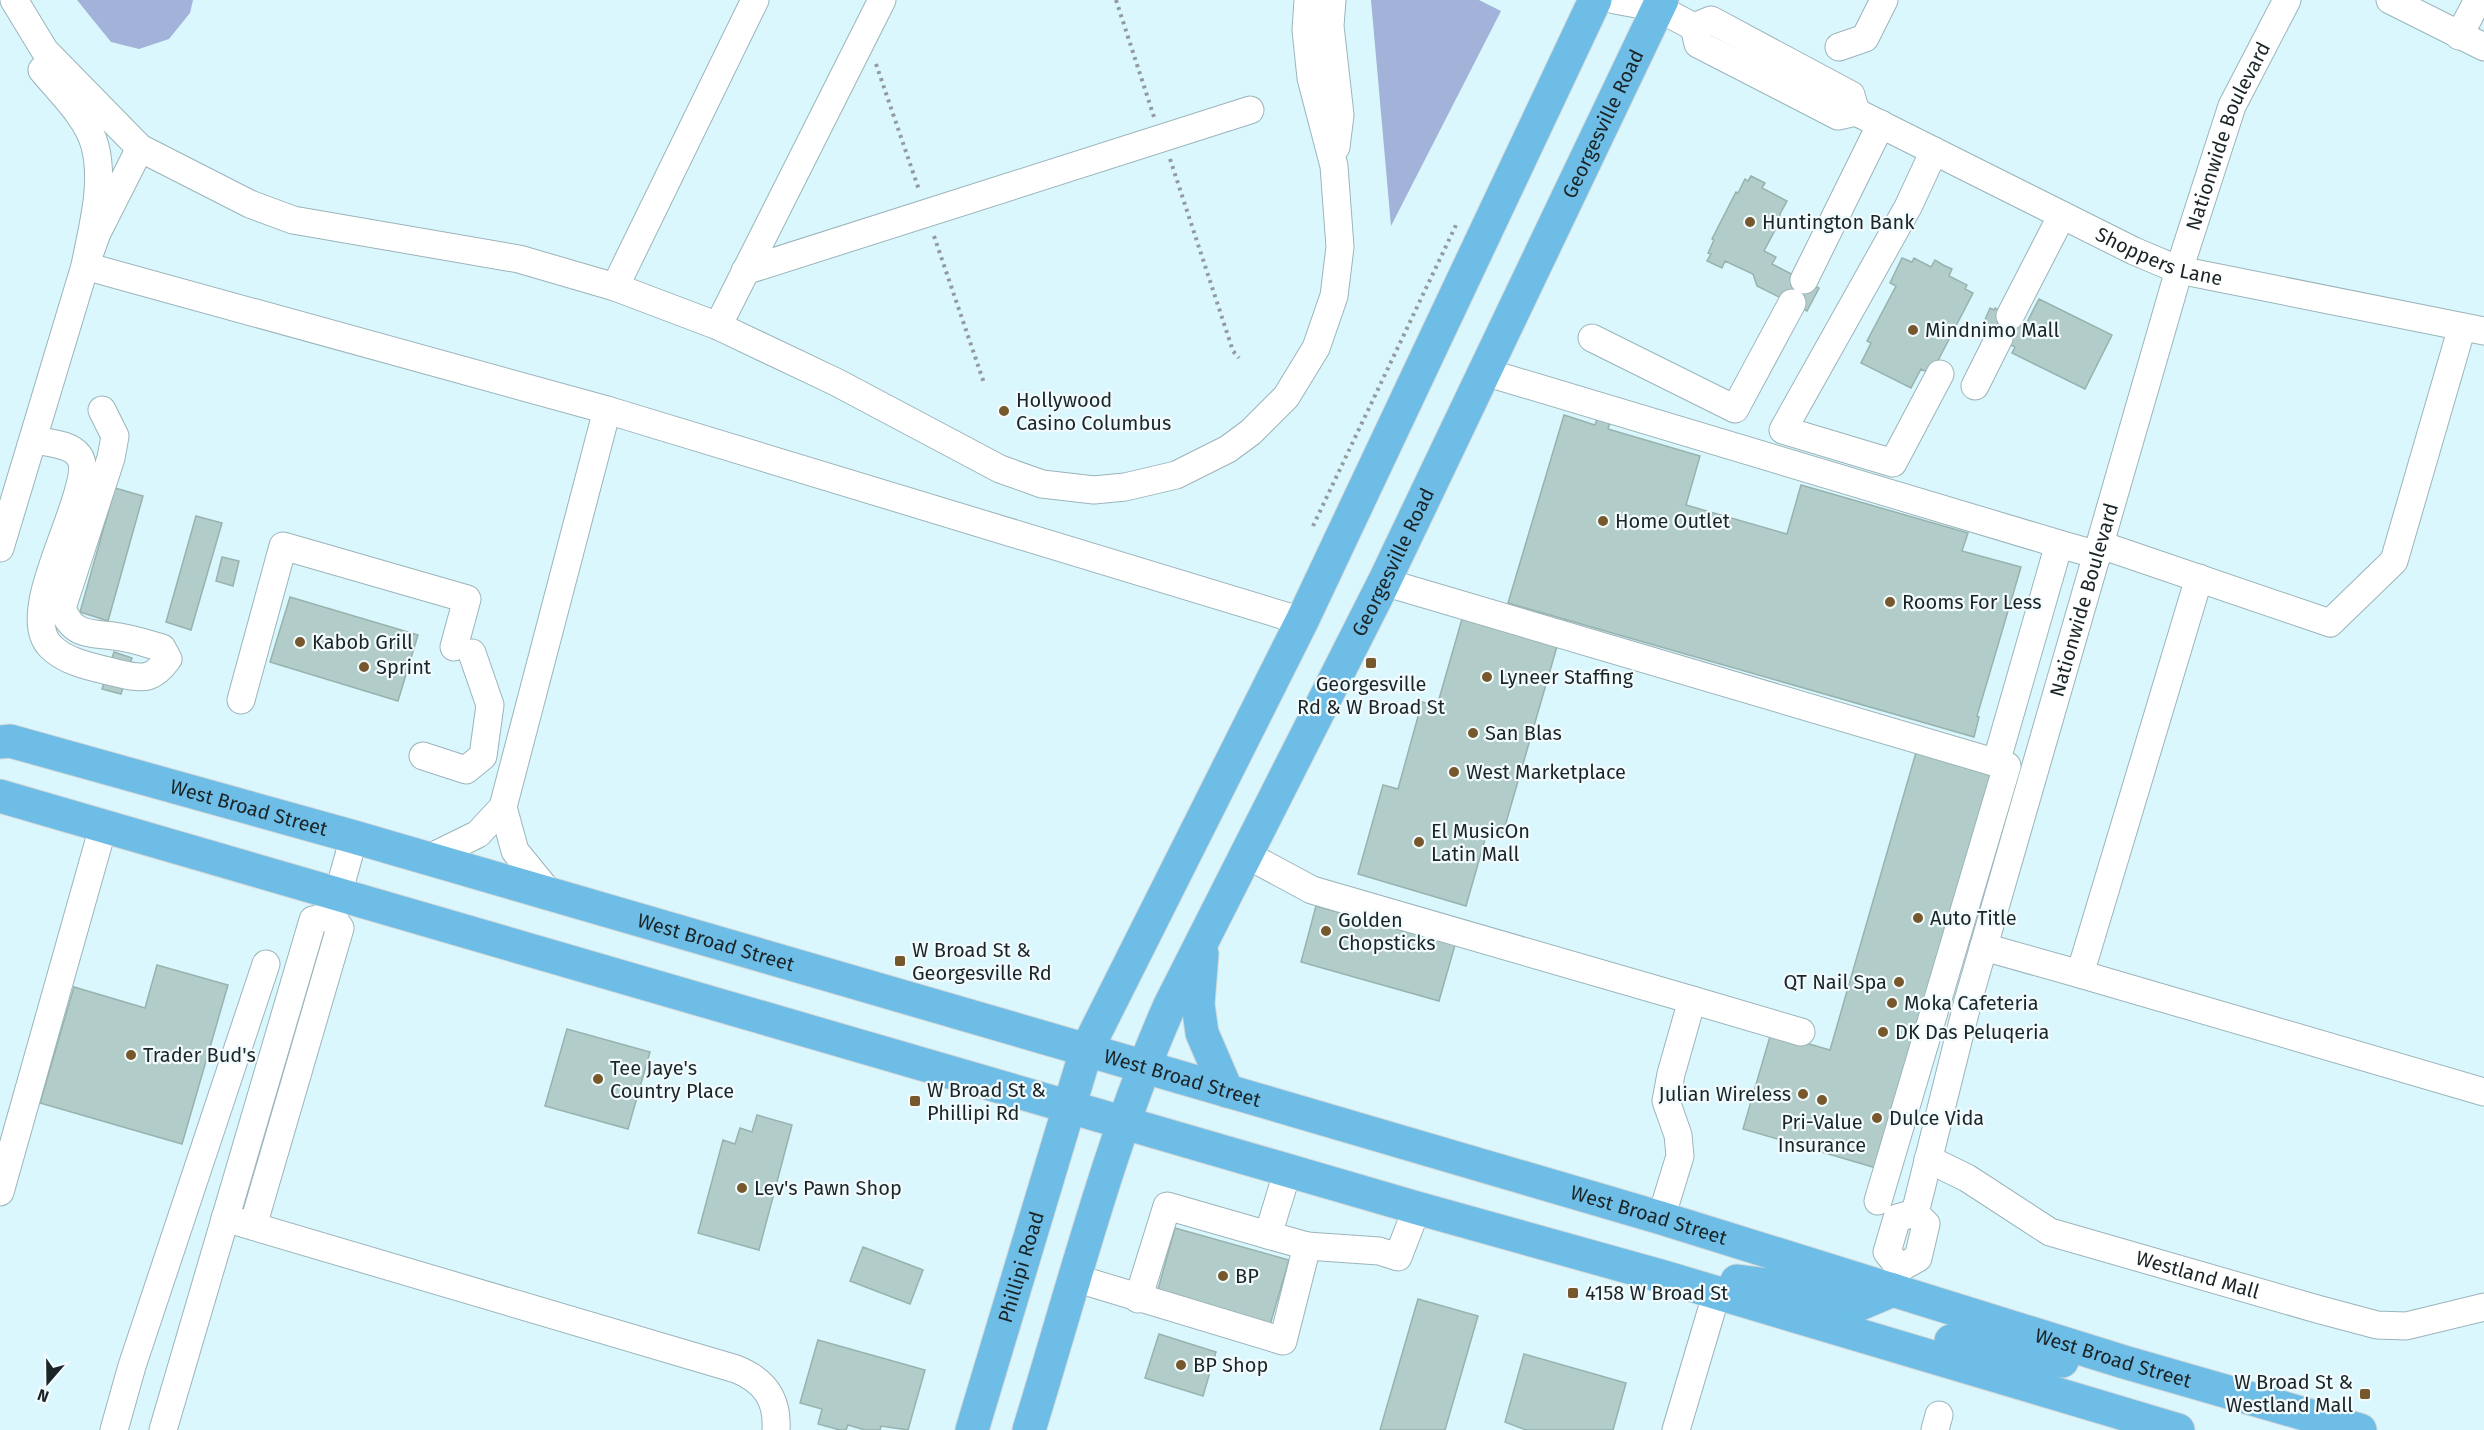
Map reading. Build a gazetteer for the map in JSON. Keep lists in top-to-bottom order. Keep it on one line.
{"streets":{"main road":["Georgesville Road","West Broad Street","Phillipi Road"],"lane":["Nationwide Boulevard","Shoppers Lane","Westland Mall"]},"crossings":[["Georgesville Road","Shoppers Lane"],["Georgesville Road","West Broad Street"],["Nationwide Boulevard","Shoppers Lane"],["Nationwide Boulevard","West Broad Street"],["Nationwide Boulevard","Westland Mall"]],"places":{"other":["Huntington Bank","Mindnimo Mall","Hollywood Casino Columbus","Home Outlet","Rooms For Less","Kabob Grill","Sprint","Lyneer Staffing","San Blas","West Marketplace","El MusicOn Latin Mall","Auto Title","Golden Chopsticks","QT Nail Spa","Moka Cafeteria","DK Das Peluqeria","Trader Bud's","Tee Jaye's Country Place","Julian Wireless","Pri-Value Insurance","Dulce Vida","Lev's Pawn Shop","BP","BP Shop"],"transit":["Georgesville Rd & W Broad St","W Broad St & Georgesville Rd","W Broad St & Phillipi Rd","4158 W Broad St","W Broad St & Westland Mall"]},"north":"bottom"}
